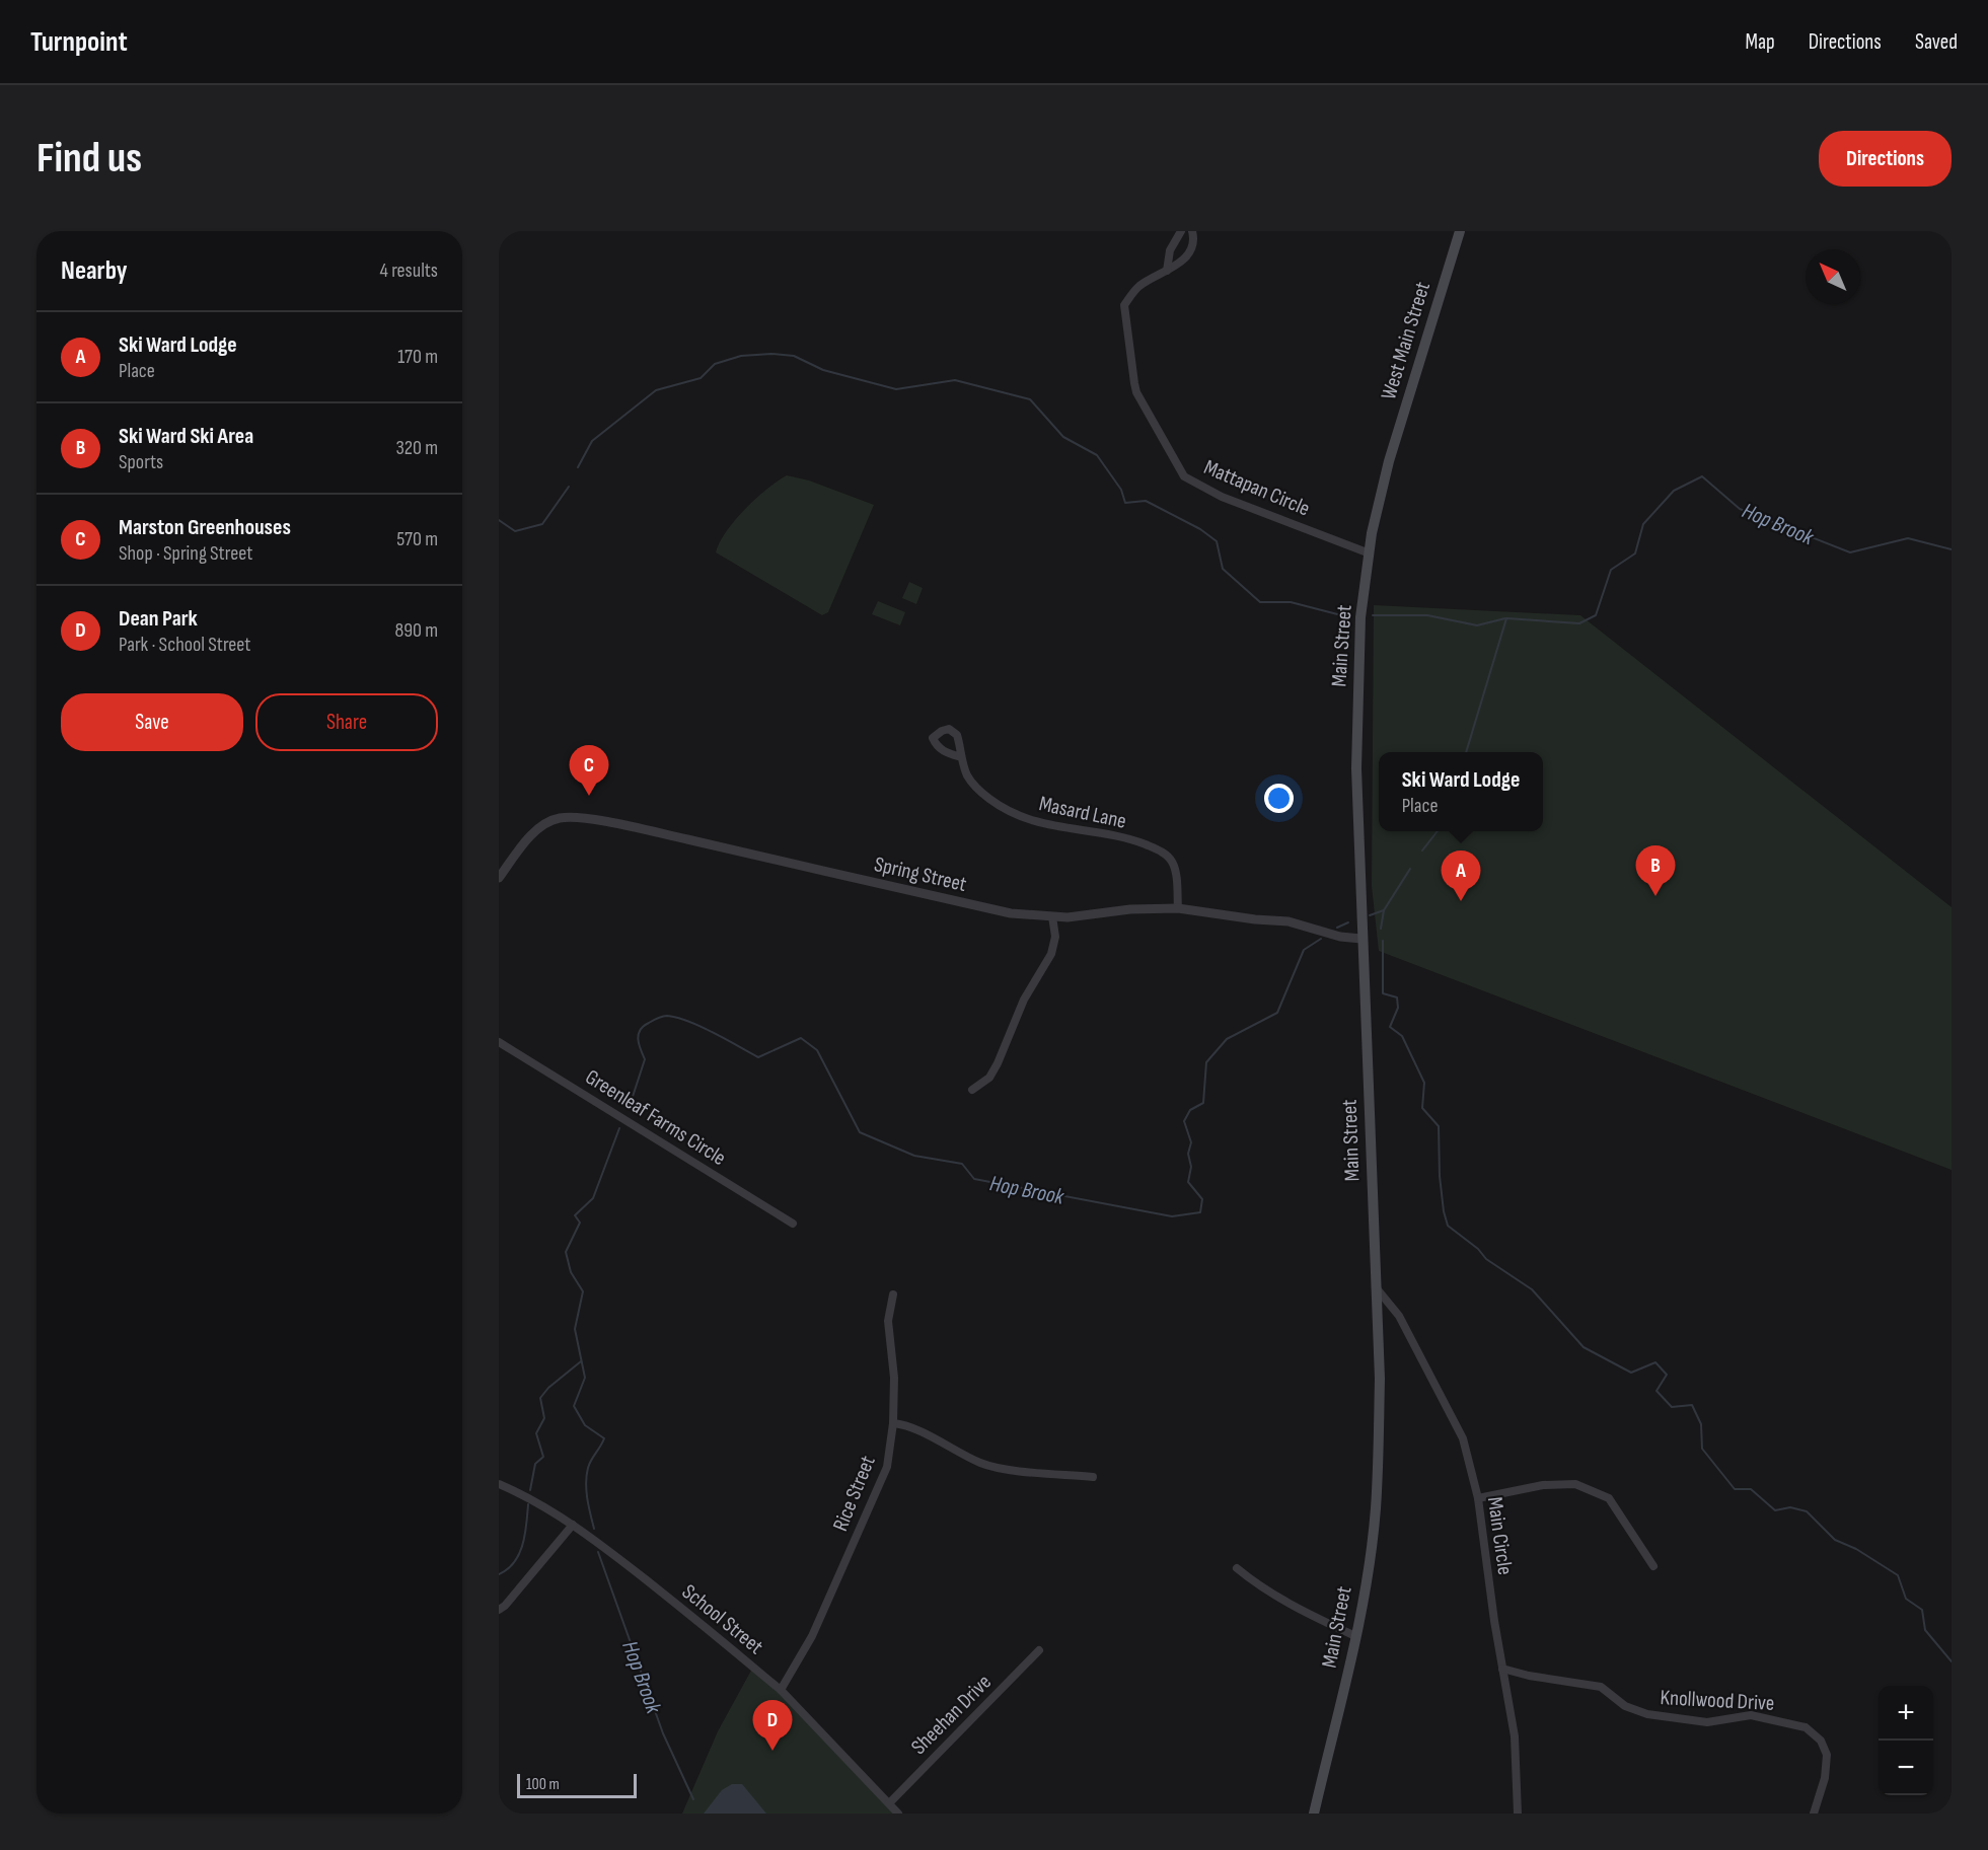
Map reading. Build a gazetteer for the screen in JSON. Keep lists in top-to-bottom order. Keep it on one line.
{"streets":{"main road":["West Main Street","Main Street"],"street":["Mattapan Circle","Masard Lane","Spring Street","Greenleaf Farms Circle","Rice Street","Main Circle","School Street","Knollwood Drive","Sheehan Drive"]},"crossings":[["West Main Street","Main Street"],["Mattapan Circle","Main Street"],["Main Street","Spring Street"],["Main Street","Main Circle"],["Masard Lane","Spring Street"],["Rice Street","School Street"],["Main Circle","Knollwood Drive"],["School Street","Sheehan Drive"]],"water":["Hop Brook"],"scale_bar":"100 m","north":"top left","page":{"header":"Turnpoint","nav":["Map","Directions","Saved"],"buttons":["Directions",["Save","Share"]],"title":"Find us","heading":["Nearby","4 results"],"list":[{"mark":"A","name":"Ski Ward Lodge","note":"Place","value":"170 m"},{"mark":"B","name":"Ski Ward Ski Area","note":"Sports","value":"320 m"},{"mark":"C","name":"Marston Greenhouses","note":"Shop · Spring Street","value":"570 m"},{"mark":"D","name":"Dean Park","note":"Park · School Street","value":"890 m"}],"pins":["C","B","A","D"],"popup":["Ski Ward Lodge","Place"],"map_buttons":["+","−"],"scale":"100 m"}}
